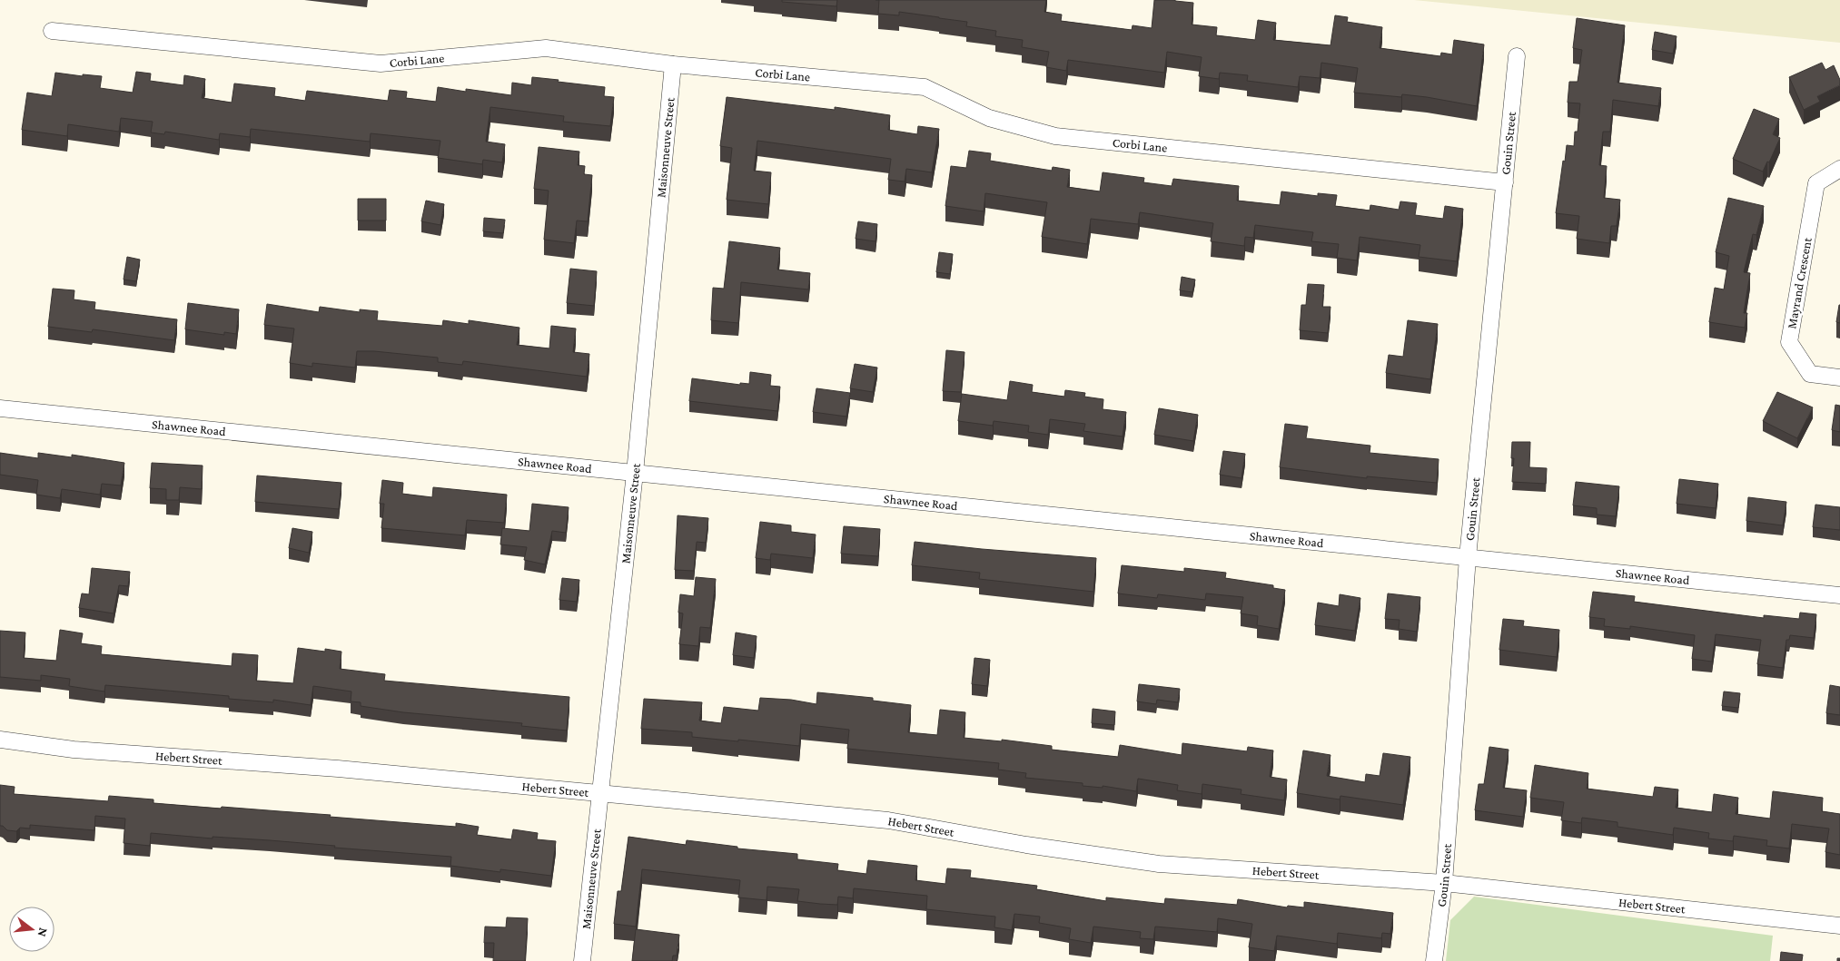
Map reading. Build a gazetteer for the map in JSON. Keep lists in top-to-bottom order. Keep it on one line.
{"streets":{"street":["Corbi Lane","Gouin Street","Maisonneuve Street","Mayrand Crescent","Shawnee Road","Hebert Street"]},"crossings":[["Corbi Lane","Gouin Street"],["Corbi Lane","Maisonneuve Street"],["Gouin Street","Shawnee Road"],["Gouin Street","Hebert Street"],["Maisonneuve Street","Shawnee Road"],["Maisonneuve Street","Hebert Street"]],"north":"right"}
